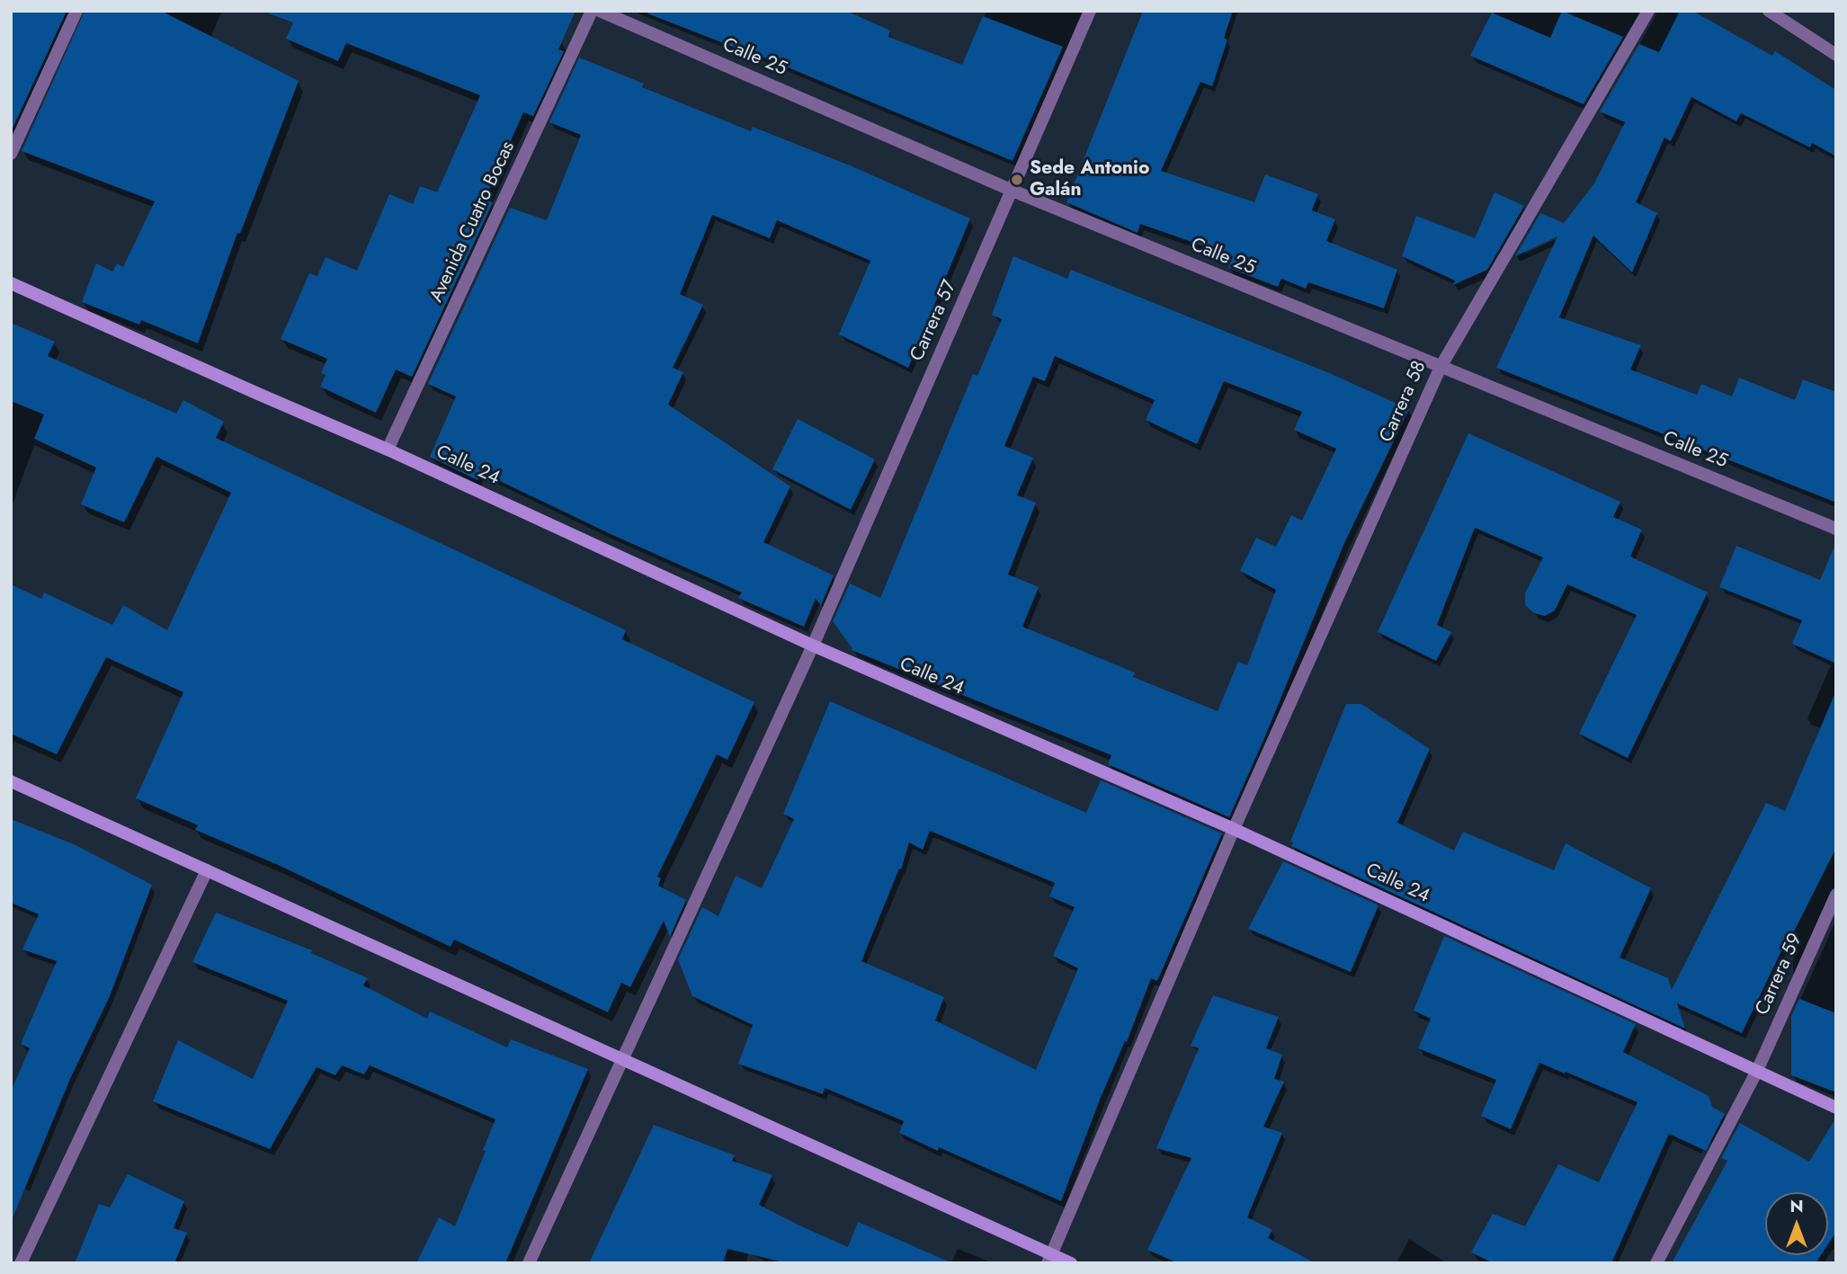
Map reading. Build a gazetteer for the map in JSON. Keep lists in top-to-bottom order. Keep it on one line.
{"streets":{"main road":["Calle 24"],"street":["Calle 25","Avenida Cuatro Bocas","Carrera 57","Carrera 58","Carrera 59"]},"crossings":[["Calle 25","Carrera 57"],["Calle 25","Carrera 58"],["Avenida Cuatro Bocas","Calle 24"],["Carrera 57","Calle 24"],["Carrera 58","Calle 24"],["Calle 24","Carrera 59"]],"places":["Sede Antonio Galán"],"north":"top"}
